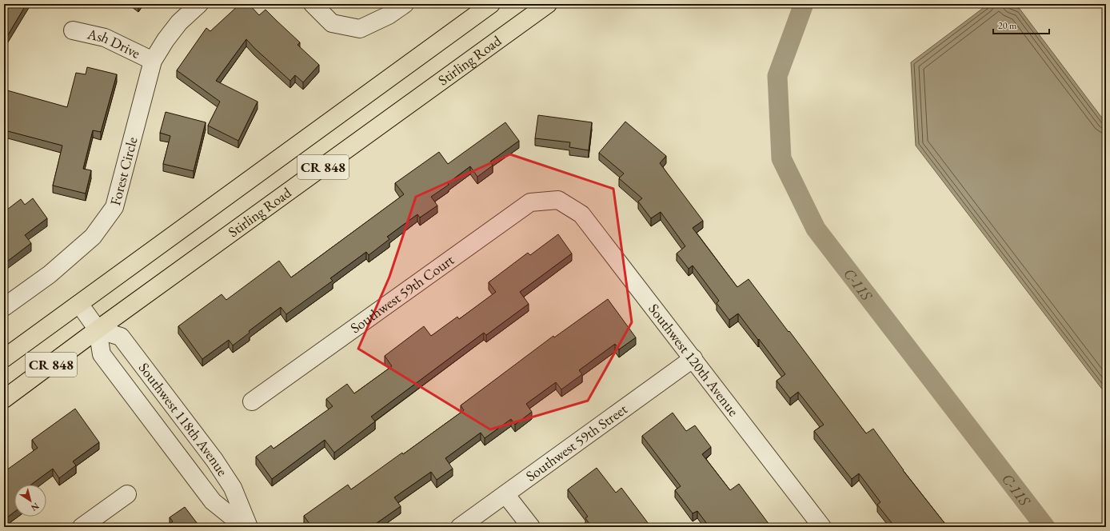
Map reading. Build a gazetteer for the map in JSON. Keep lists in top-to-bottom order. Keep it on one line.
{"streets":{"main road":["Stirling Road","CR 848"],"street":["Ash Drive","Forest Circle","Southwest 59th Court","Southwest 120th Avenue","Southwest 118th Avenue","Southwest 59th Street"]},"crossings":[["Ash Drive","Forest Circle"],["Stirling Road","Southwest 118th Avenue"],["CR 848","Southwest 118th Avenue"],["Southwest 59th Court","Southwest 120th Avenue"],["Southwest 120th Avenue","Southwest 59th Street"]],"water":["C-11S"],"scale_bar":"20 m","north":"bottom right"}
